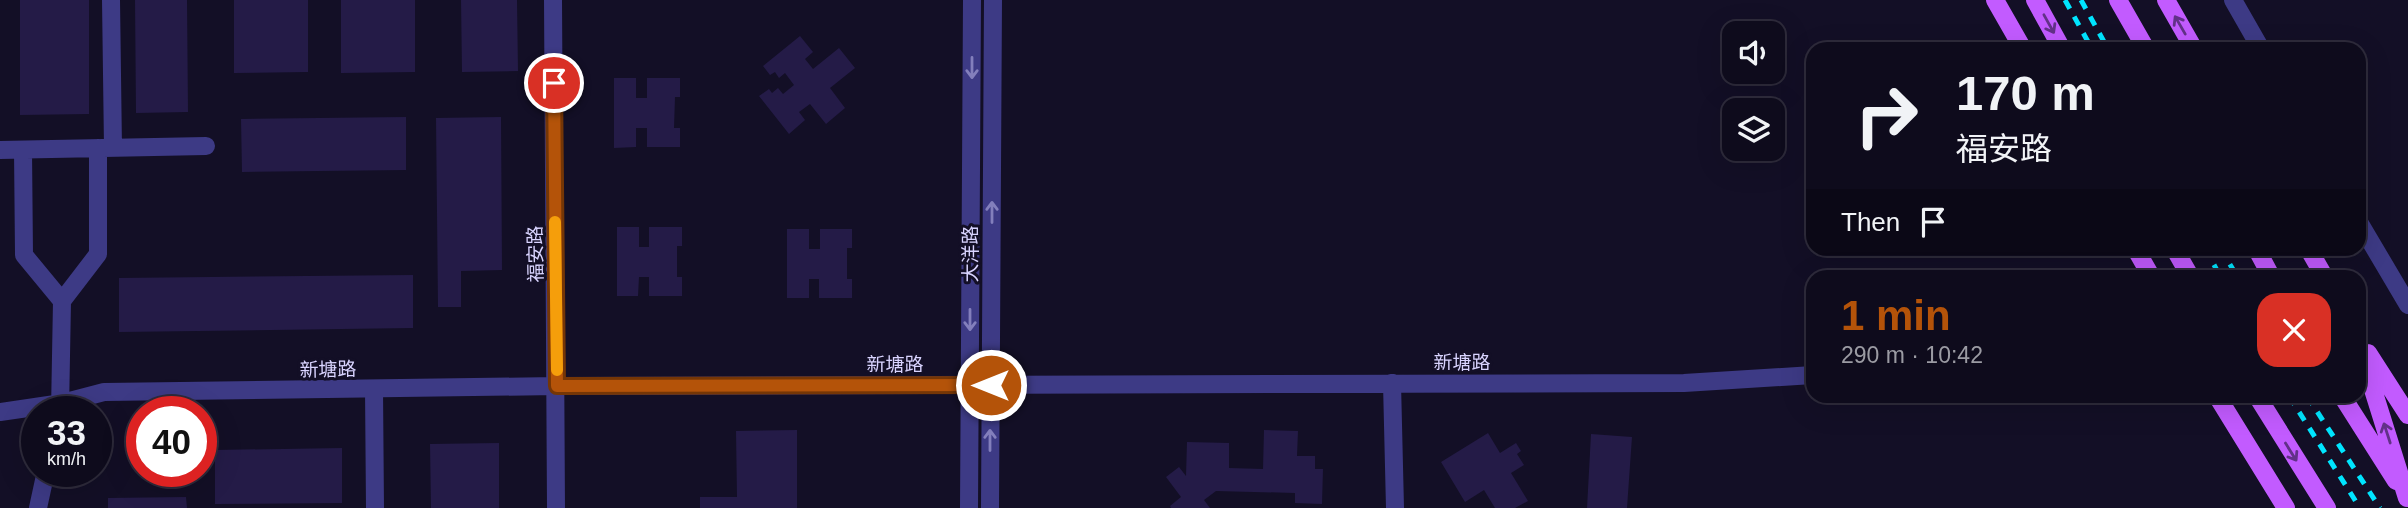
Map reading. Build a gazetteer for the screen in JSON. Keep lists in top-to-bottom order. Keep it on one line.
{"streets":{"street":["福安路","大洋路","新塘路"]},"crossings":[["福安路","新塘路"],["大洋路","新塘路"]],"page":{"turn":["170 m","福安路"],"then":"Then","heading":["1 min","290 m · 10:42"],"speed":"33 km/h","limit":"40"}}
